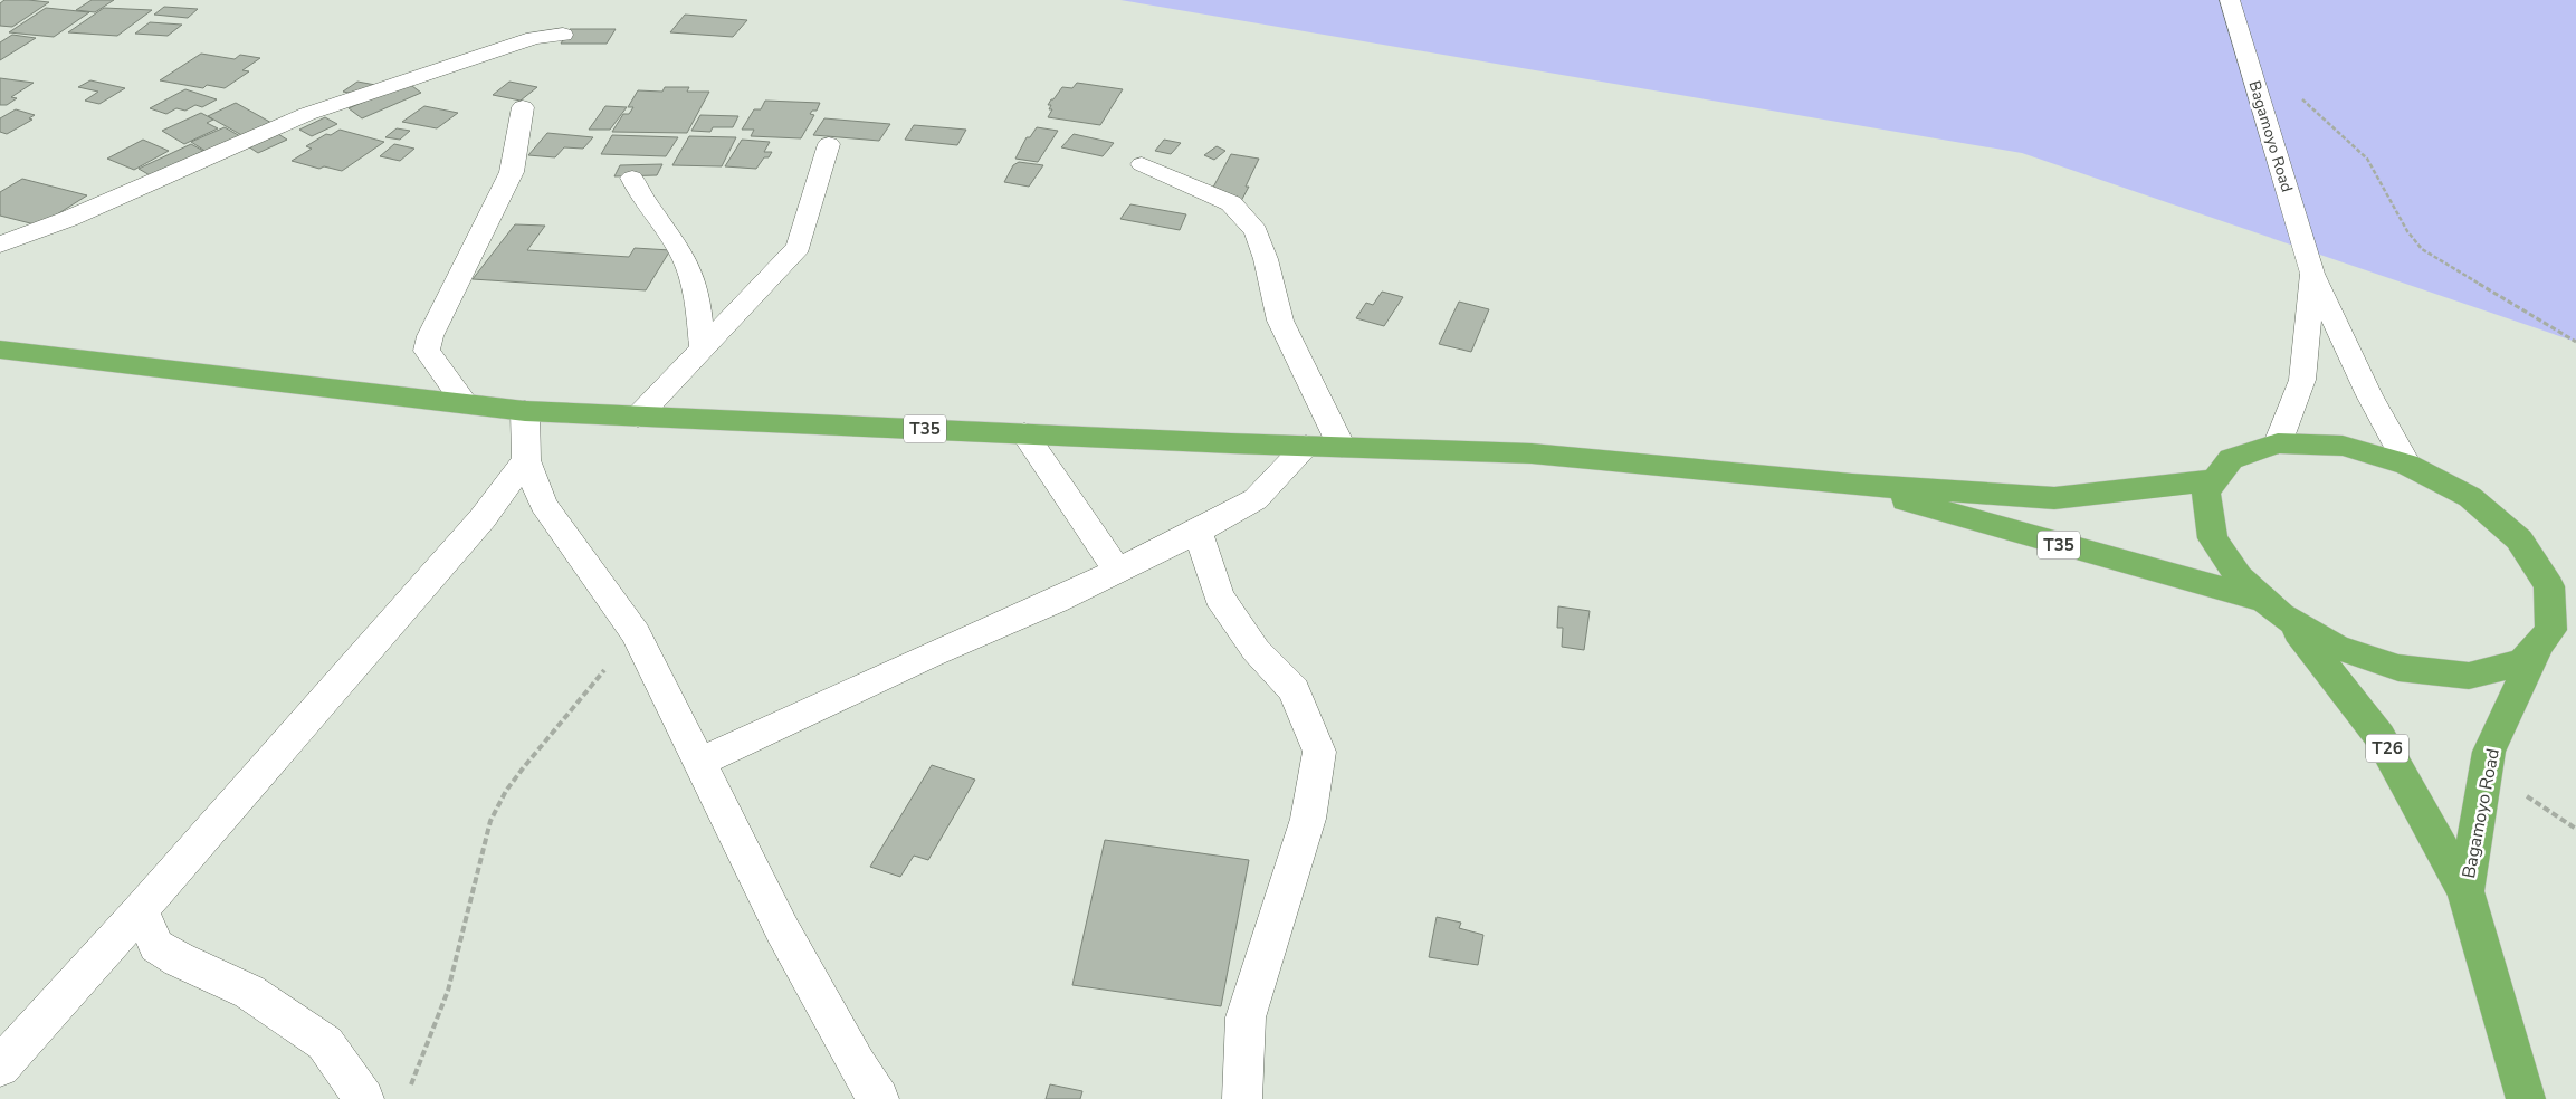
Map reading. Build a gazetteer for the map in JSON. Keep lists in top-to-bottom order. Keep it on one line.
{"streets":{"highway":["Bagamoyo Road","T35","T26"]},"crossings":[["Bagamoyo Road","T35"]]}
